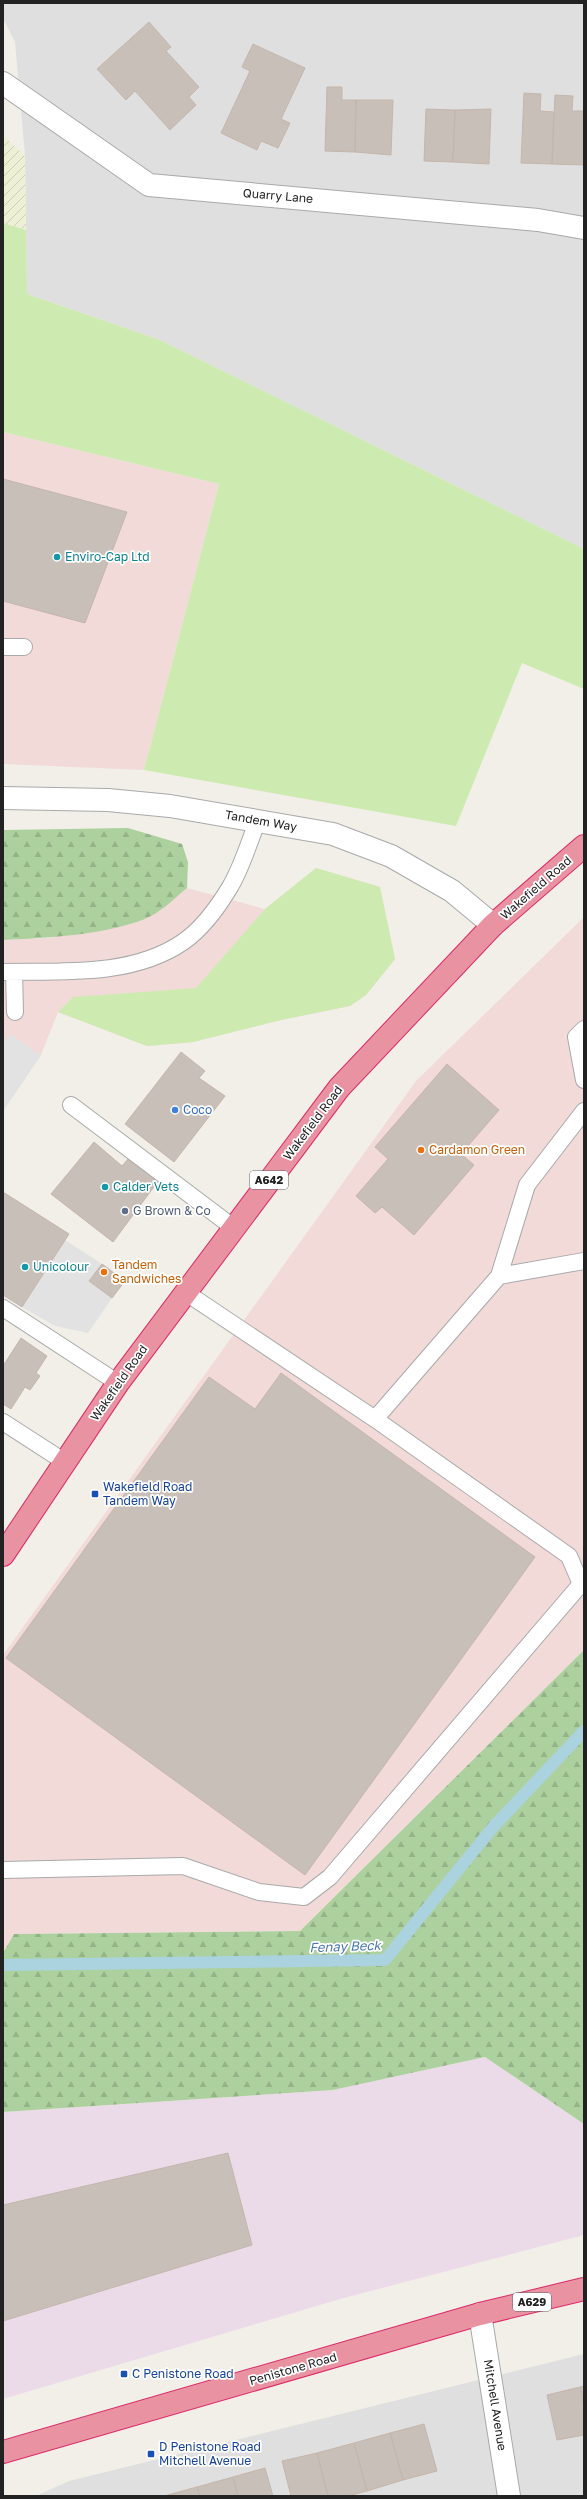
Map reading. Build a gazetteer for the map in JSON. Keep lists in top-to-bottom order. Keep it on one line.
{"streets":{"highway":["Wakefield Road","A642","A629","Penistone Road"],"street":["Quarry Lane","Tandem Way","Mitchell Avenue"]},"crossings":[["Tandem Way","Wakefield Road"],["Penistone Road","Mitchell Avenue"]],"water":["Fenay Beck"],"places":{"other":["Enviro-Cap Ltd","Coco","Cardamon Green","Calder Vets","G Brown & Co","Unicolour","Tandem Sandwiches"],"transit":["Wakefield Road Tandem Way","C Penistone Road","D Penistone Road Mitchell Avenue"]}}
